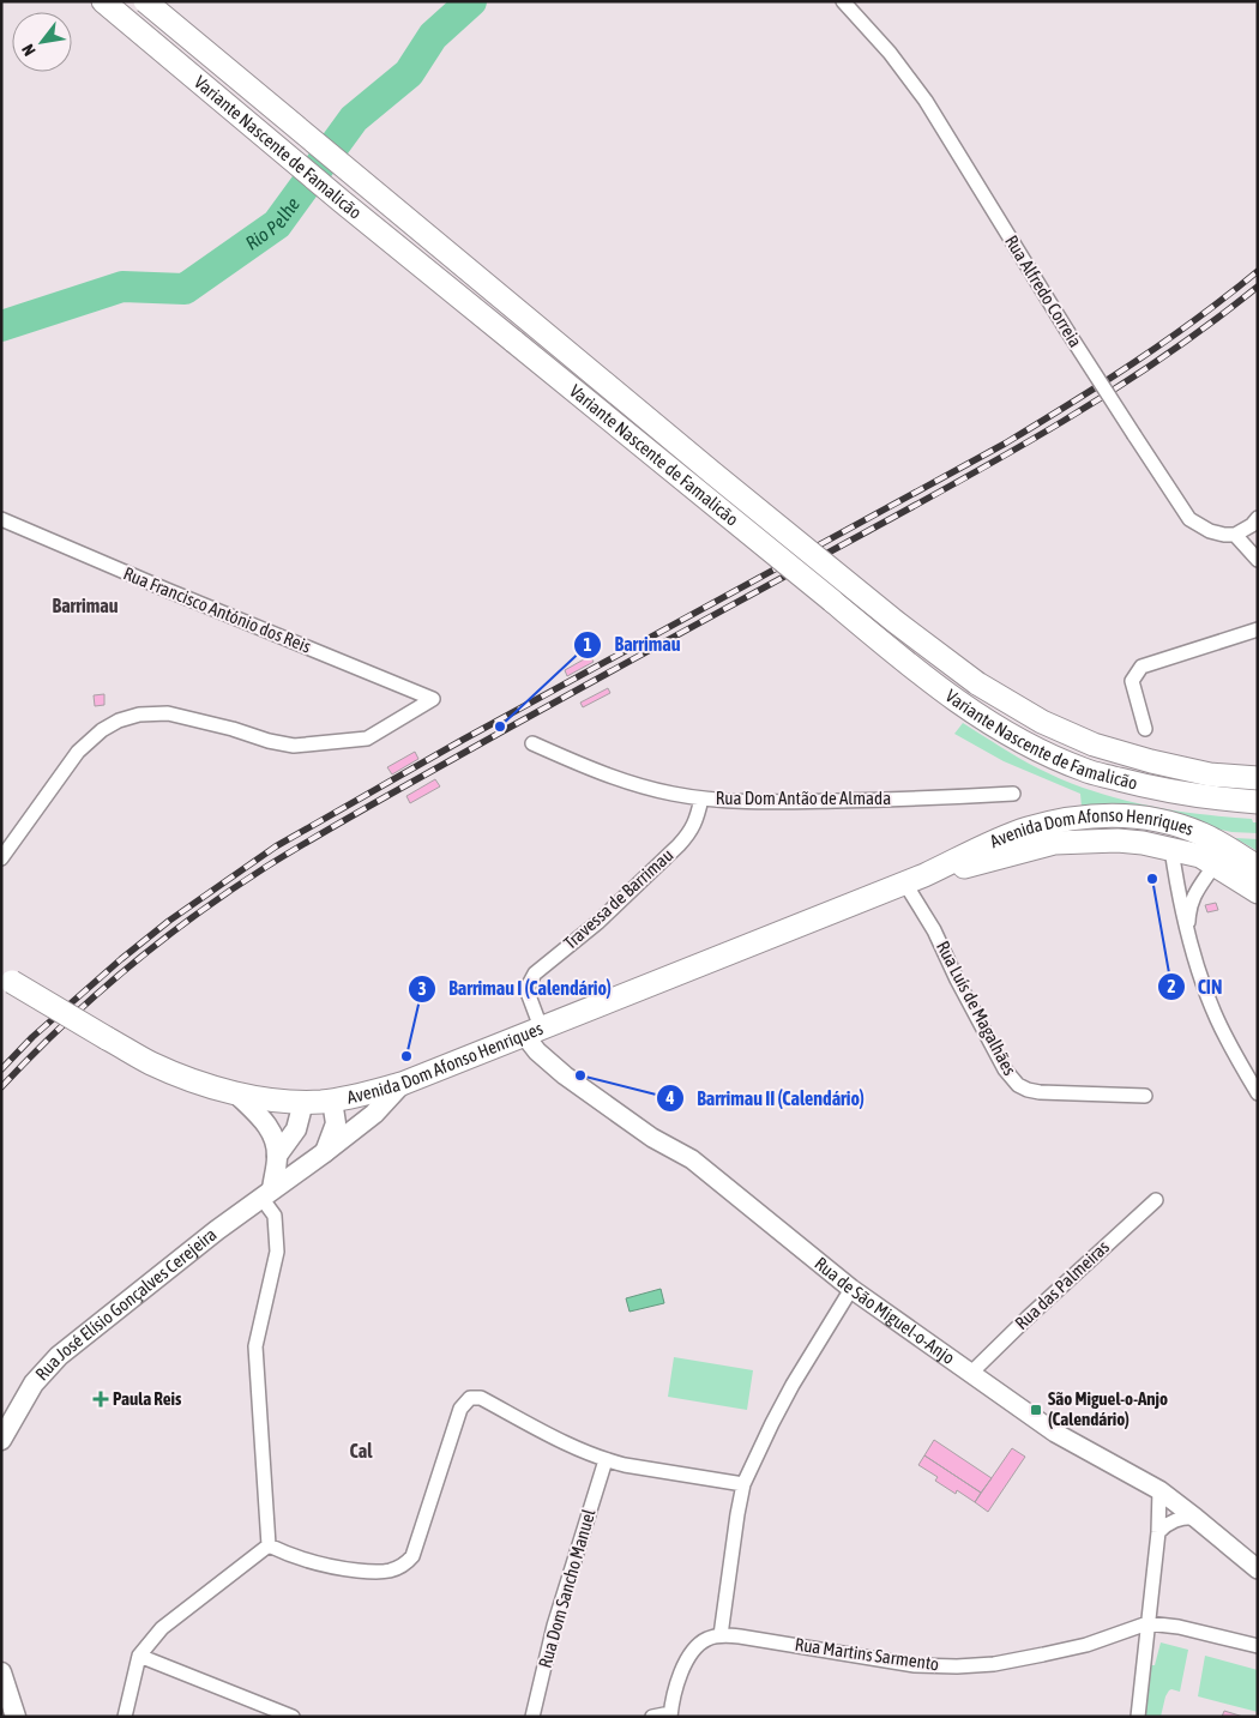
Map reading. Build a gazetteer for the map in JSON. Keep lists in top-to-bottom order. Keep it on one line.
{"streets":{"main road":["Variante Nascente de Famalicão","Avenida Dom Afonso Henriques","Rua José Elísio Gonçalves Cerejeira"],"street":["Rua Alfredo Correia","Rua Francisco António dos Reis","Rua Dom Antão de Almada","Travessa de Barrimau","Rua Luís de Magalhães","Rua das Palmeiras","Rua de São Miguel-o-Anjo","Rua Dom Sancho Manuel","Rua Martins Sarmento"]},"crossings":[["Rua Dom Antão de Almada","Travessa de Barrimau"],["Avenida Dom Afonso Henriques","Travessa de Barrimau"],["Avenida Dom Afonso Henriques","Rua Luís de Magalhães"],["Avenida Dom Afonso Henriques","Rua José Elísio Gonçalves Cerejeira"],["Avenida Dom Afonso Henriques","Rua de São Miguel-o-Anjo"],["Travessa de Barrimau","Rua de São Miguel-o-Anjo"],["Rua das Palmeiras","Rua de São Miguel-o-Anjo"]],"districts":["Barrimau","Cal"],"water":["Rio Pelhe"],"places":{"other":["Barrimau","CIN","Barrimau I (Calendário)","Barrimau II (Calendário)"],"health":["Paula Reis"],"transit":["São Miguel-o-Anjo (Calendário)"]},"north":"bottom left"}
